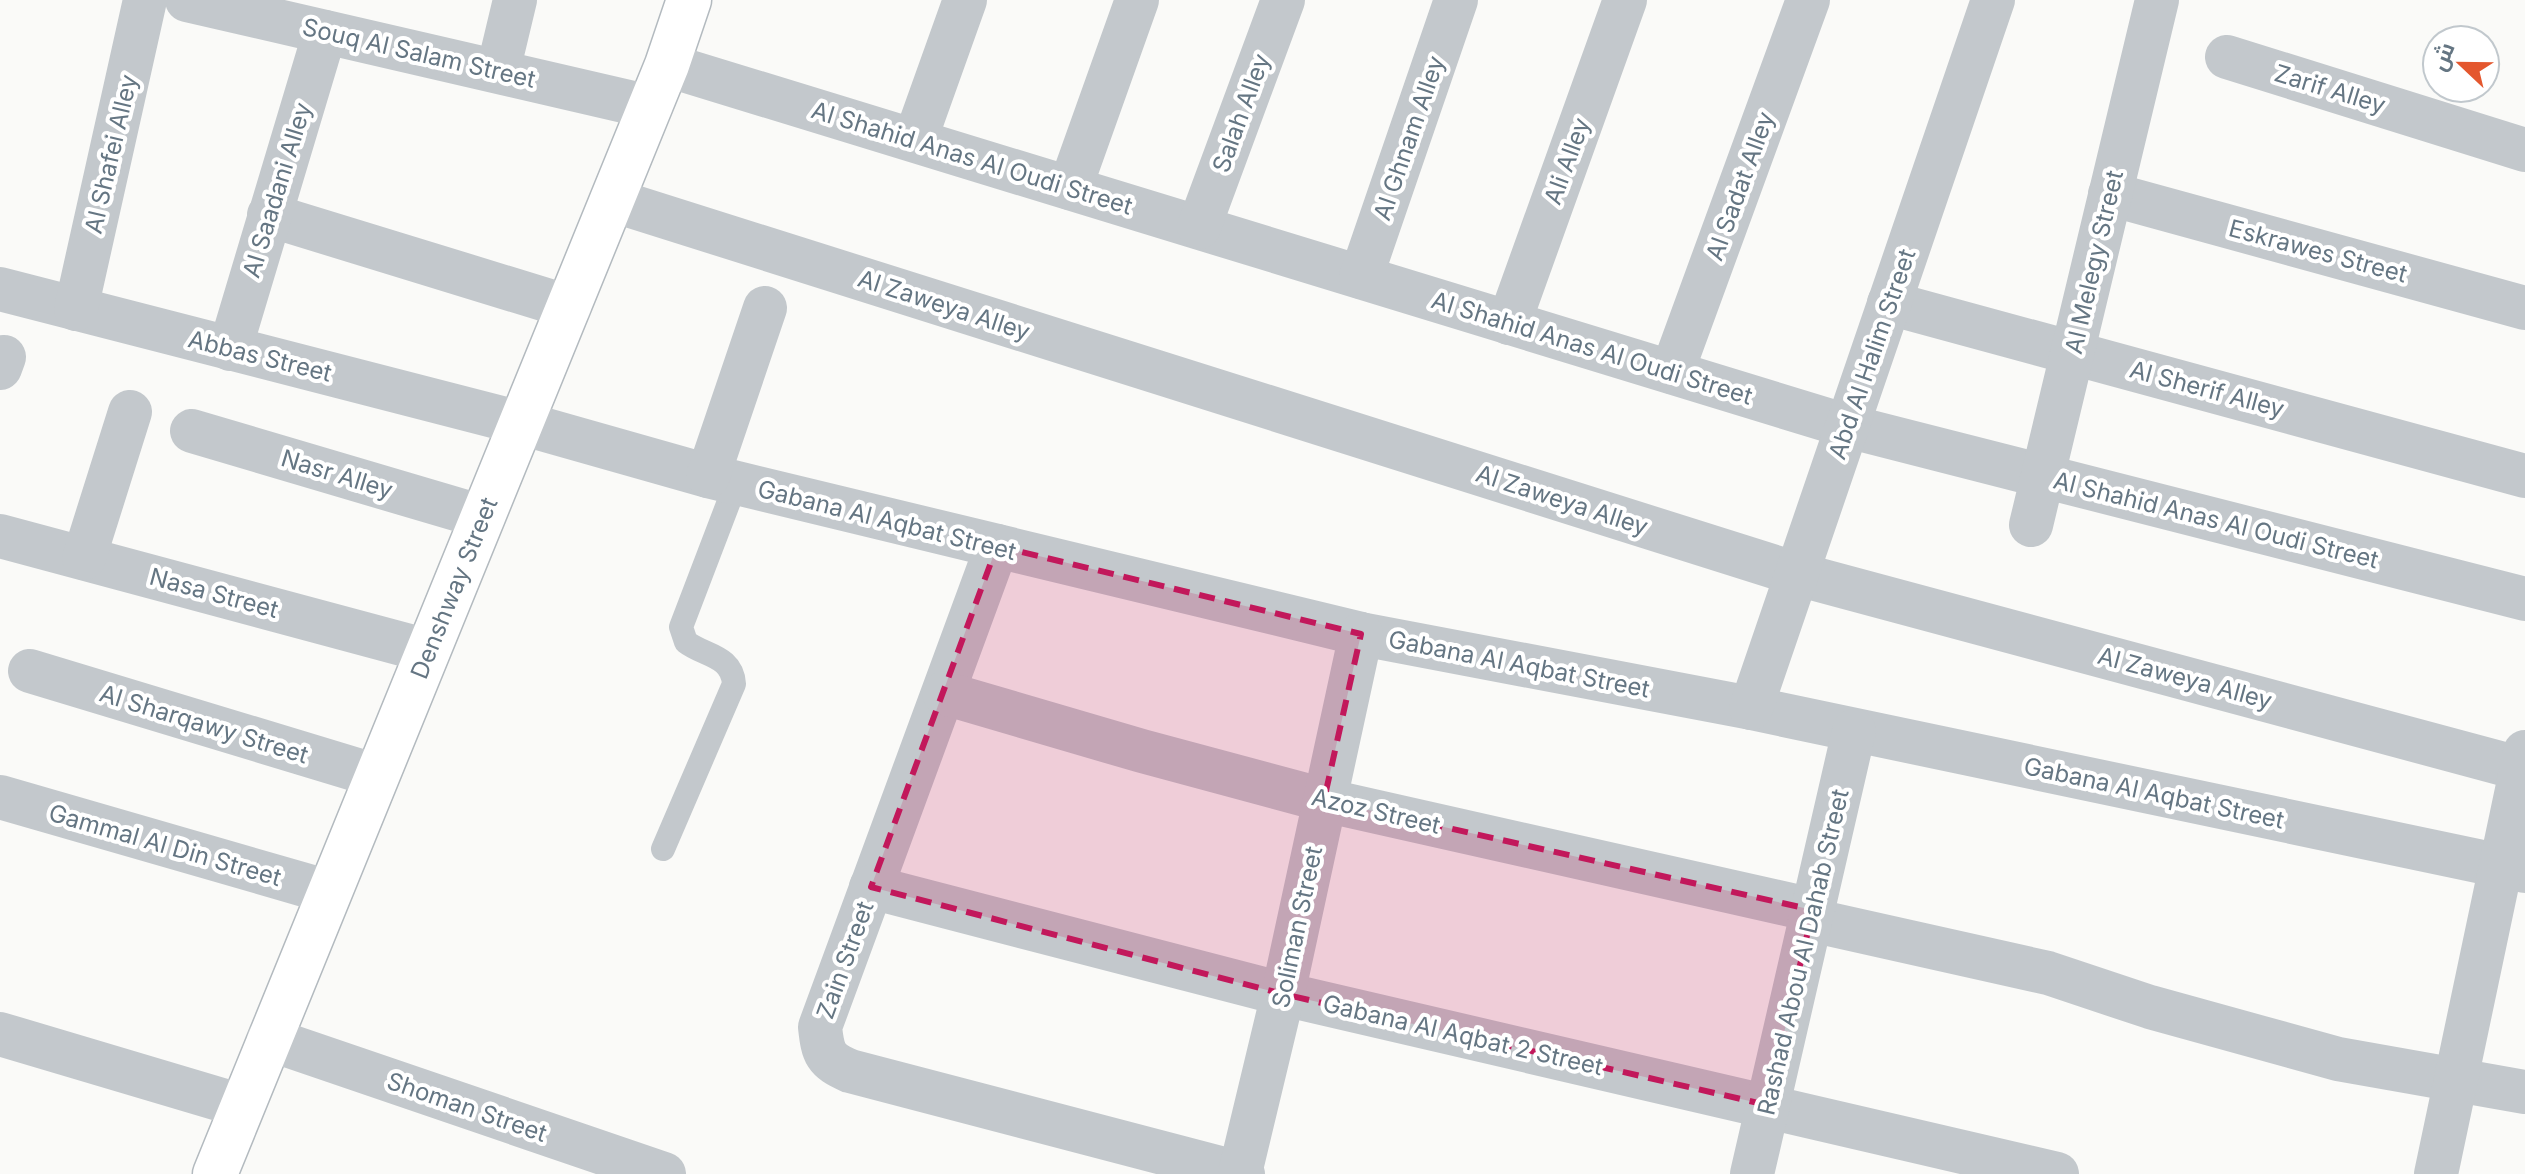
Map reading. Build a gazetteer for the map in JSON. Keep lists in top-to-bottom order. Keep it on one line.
{"streets":{"street":["Souq Al Salam Street","Zarif Alley","Salah Alley","Al Ghnam Alley","Al Shafei Alley","Al Shahid Anas Al Oudi Street","Ali Alley","Al Sadat Alley","Al Saadani Alley","Eskrawes Street","Al Melegy Street","Al Zaweya Alley","Abd Al Halim Street","Abbas Street","Al Sherif Alley","Nasr Alley","Gabana Al Aqbat Street","Denshway Street","Nasa Street","Al Sharqawy Street","Azoz Street","Gammal Al Din Street","Soliman Street","Rashad Abou Al Dahab Street","Zain Street","Gabana Al Aqbat 2 Street","Shoman Street"]},"crossings":[["Souq Al Salam Street","Al Saadani Alley"],["Souq Al Salam Street","Denshway Street"],["Salah Alley","Al Shahid Anas Al Oudi Street"],["Al Ghnam Alley","Al Shahid Anas Al Oudi Street"],["Al Shafei Alley","Abbas Street"],["Al Shahid Anas Al Oudi Street","Ali Alley"],["Al Shahid Anas Al Oudi Street","Al Sadat Alley"],["Al Shahid Anas Al Oudi Street","Al Melegy Street"],["Al Shahid Anas Al Oudi Street","Abd Al Halim Street"],["Al Shahid Anas Al Oudi Street","Denshway Street"],["Al Saadani Alley","Abbas Street"],["Eskrawes Street","Al Melegy Street"],["Al Melegy Street","Al Sherif Alley"],["Al Zaweya Alley","Abd Al Halim Street"],["Al Zaweya Alley","Denshway Street"],["Abd Al Halim Street","Al Sherif Alley"],["Abd Al Halim Street","Gabana Al Aqbat Street"],["Abbas Street","Gabana Al Aqbat Street"],["Abbas Street","Denshway Street"],["Nasr Alley","Denshway Street"],["Gabana Al Aqbat Street","Denshway Street"],["Gabana Al Aqbat Street","Soliman Street"],["Gabana Al Aqbat Street","Rashad Abou Al Dahab Street"],["Gabana Al Aqbat Street","Zain Street"],["Denshway Street","Nasa Street"],["Denshway Street","Al Sharqawy Street"],["Denshway Street","Gammal Al Din Street"],["Denshway Street","Shoman Street"],["Azoz Street","Soliman Street"],["Azoz Street","Rashad Abou Al Dahab Street"],["Azoz Street","Zain Street"],["Soliman Street","Zain Street"],["Soliman Street","Gabana Al Aqbat 2 Street"],["Rashad Abou Al Dahab Street","Gabana Al Aqbat 2 Street"],["Zain Street","Gabana Al Aqbat 2 Street"]],"north":"left"}
